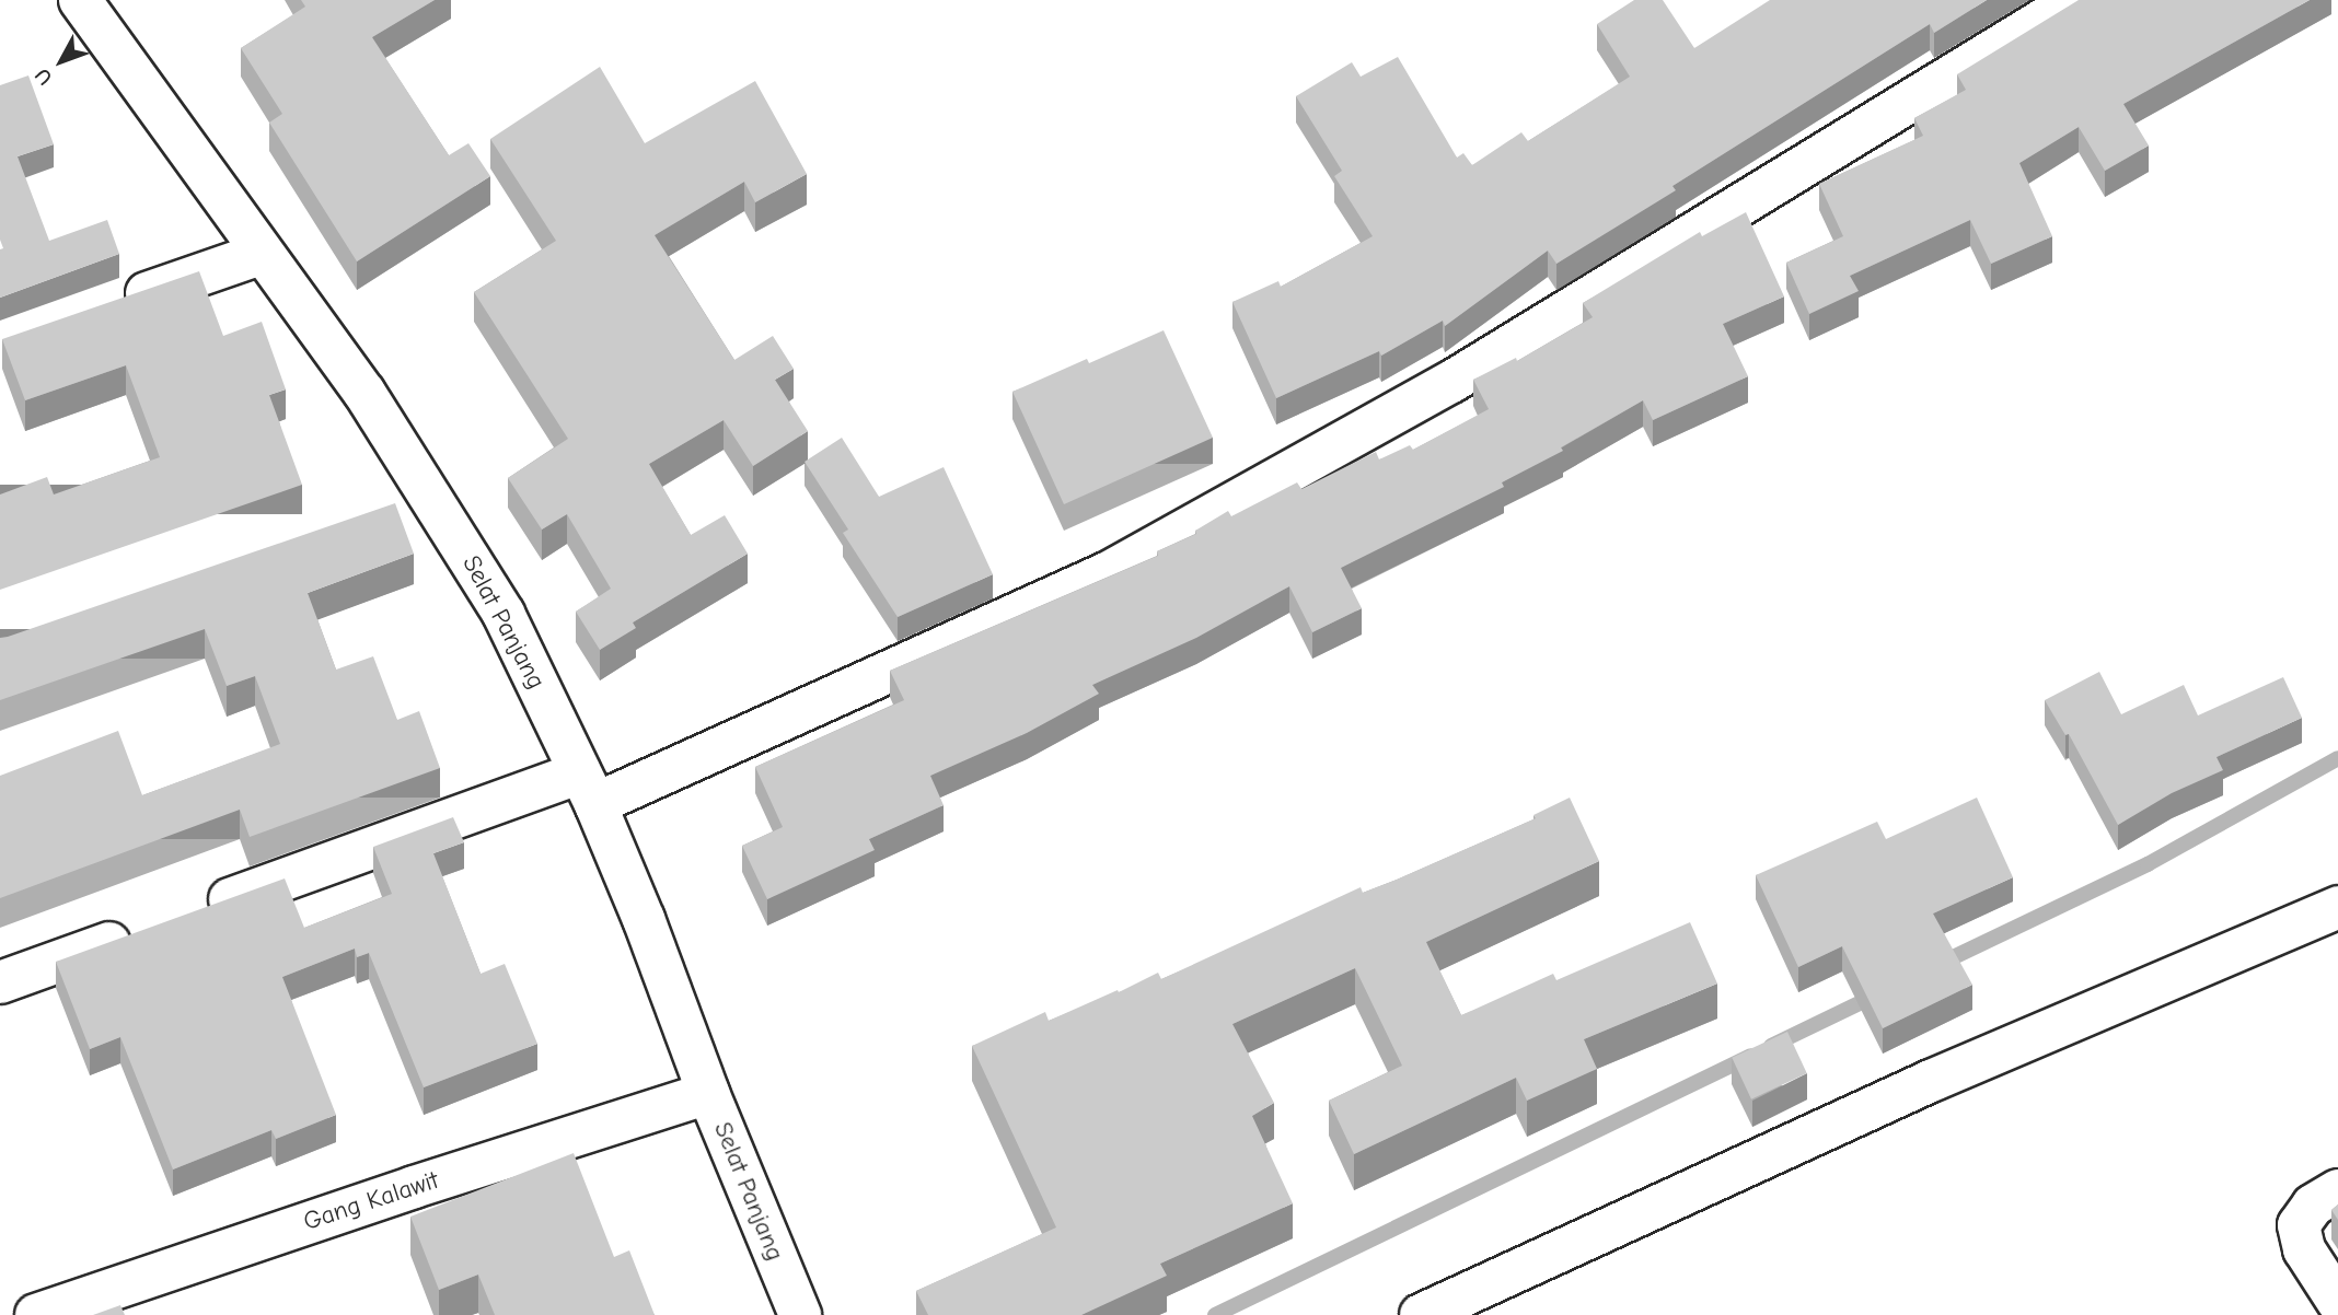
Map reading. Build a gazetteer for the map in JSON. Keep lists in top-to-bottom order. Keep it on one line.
{"streets":{"street":["Selat Panjang","Gang Kalawit"]},"crossings":[["Selat Panjang","Gang Kalawit"]],"north":"bottom left"}
